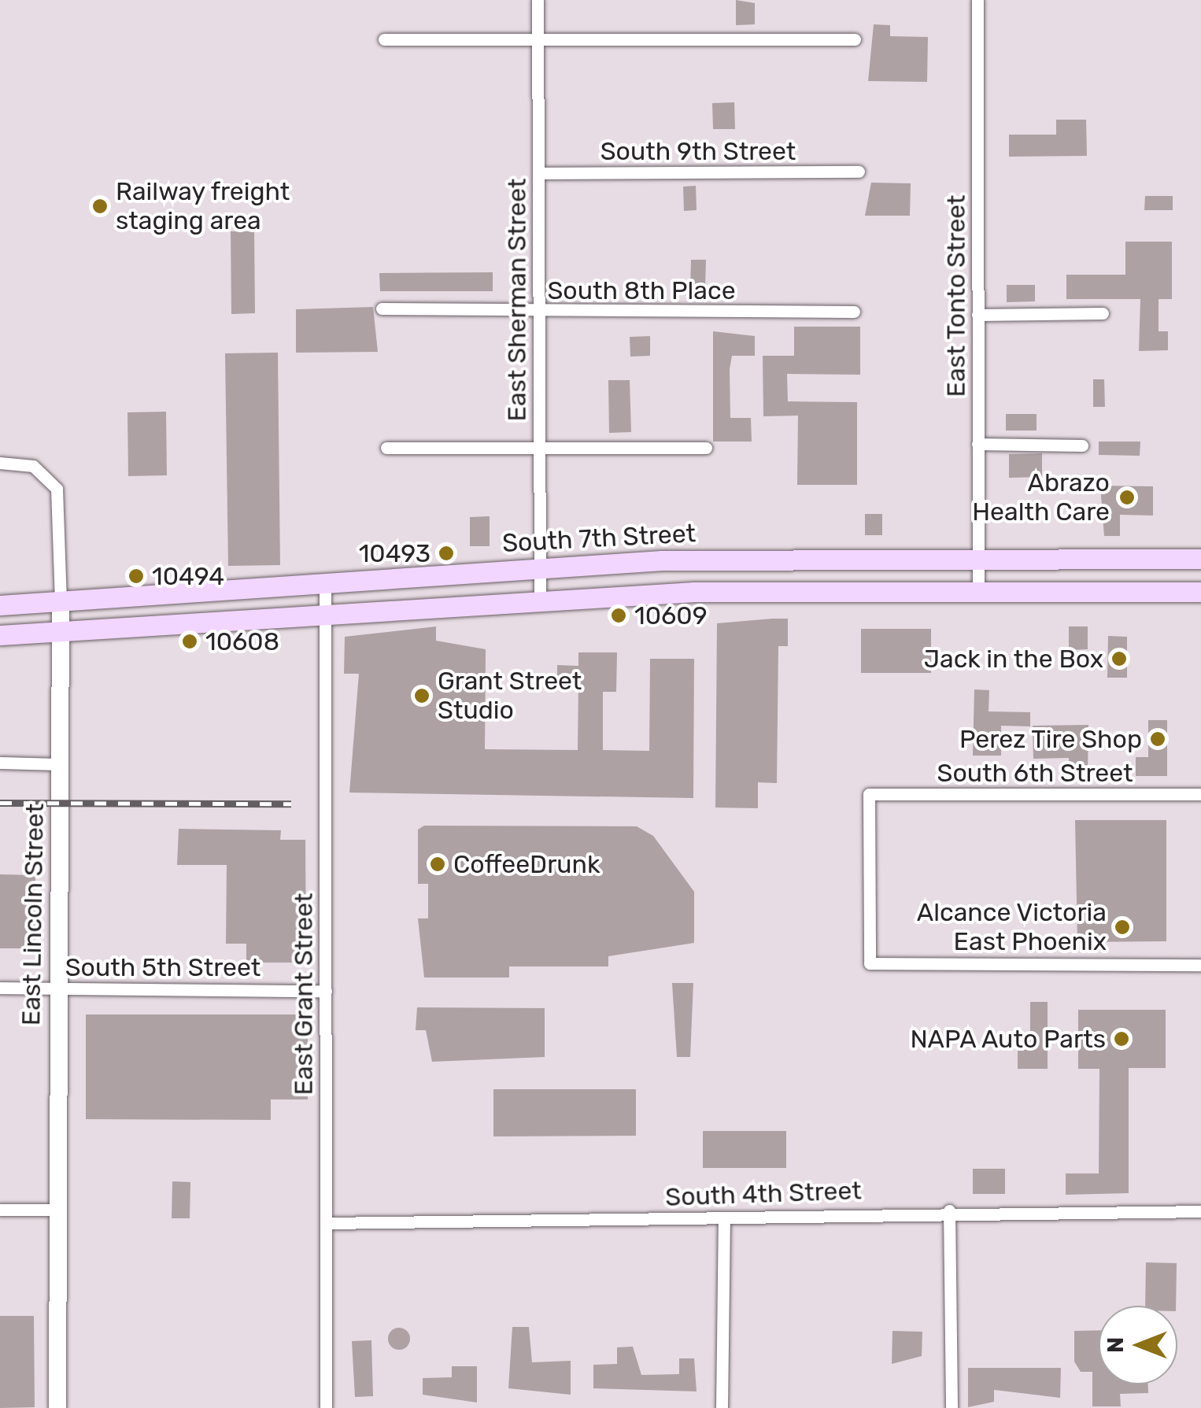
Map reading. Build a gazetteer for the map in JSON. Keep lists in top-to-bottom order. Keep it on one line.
{"streets":{"main road":["South 7th Street","East Lincoln Street"],"street":["South 9th Street","South 8th Place","East Tonto Street","East Sherman Street","South 6th Street","South 5th Street","East Grant Street","South 4th Street"]},"crossings":[["South 9th Street","East Sherman Street"],["South 8th Place","East Sherman Street"],["East Tonto Street","South 7th Street"],["East Sherman Street","South 7th Street"],["South 7th Street","East Lincoln Street"],["South 7th Street","East Grant Street"],["East Lincoln Street","South 5th Street"],["South 5th Street","East Grant Street"],["East Grant Street","South 4th Street"]],"places":["Railway freight staging area","Abrazo Health Care","10493","10494","10609","10608","Jack in the Box","Grant Street Studio","Perez Tire Shop","CoffeeDrunk","Alcance Victoria East Phoenix","NAPA Auto Parts"],"north":"left"}
